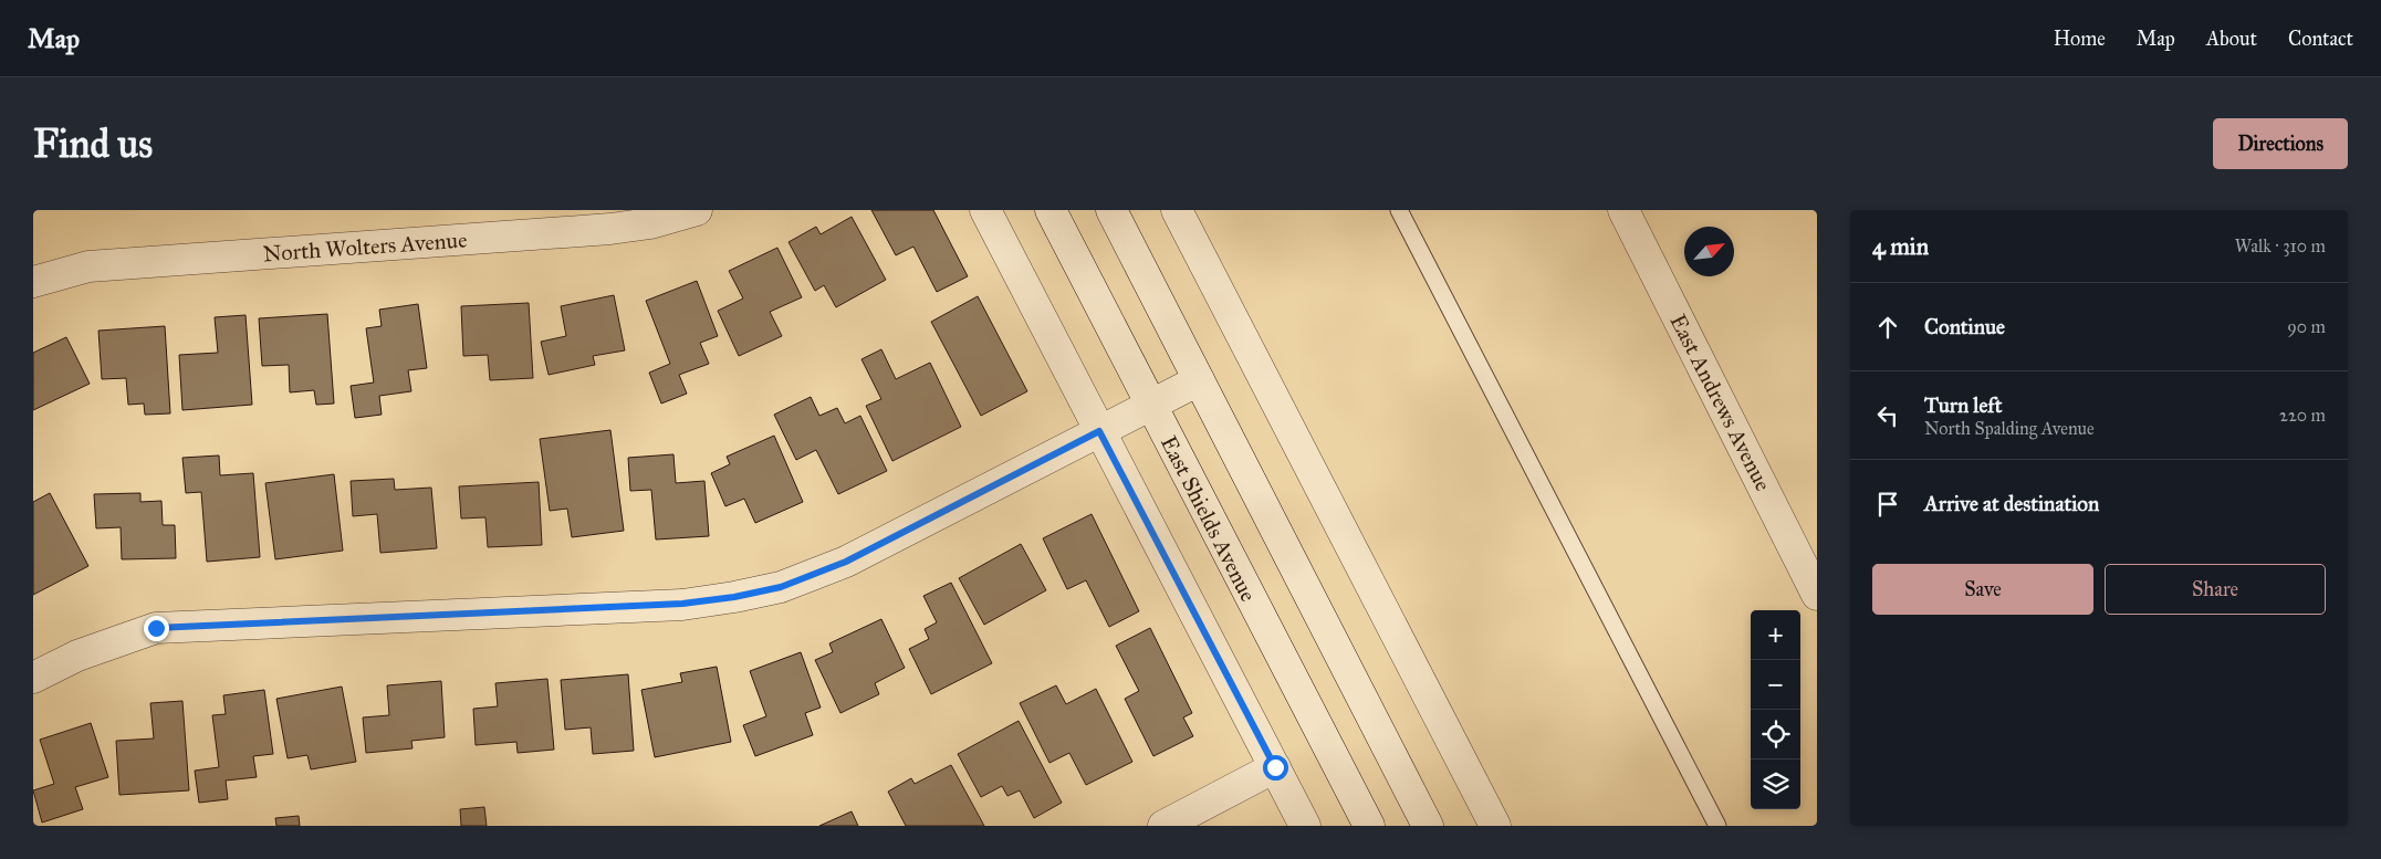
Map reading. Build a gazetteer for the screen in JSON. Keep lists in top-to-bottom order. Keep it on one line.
{"streets":{"street":["North Wolters Avenue","East Andrews Avenue","East Shields Avenue"]},"north":"top right","page":{"header":"Map","nav":["Home","Map","About","Contact"],"buttons":["Directions",["Save","Share"]],"title":"Find us","heading":["4 min","Walk · 310 m"],"list":[["Continue","90 m"],["Turn left","North Spalding Avenue","220 m"],"Arrive at destination"],"map_buttons":["+","−"]}}
